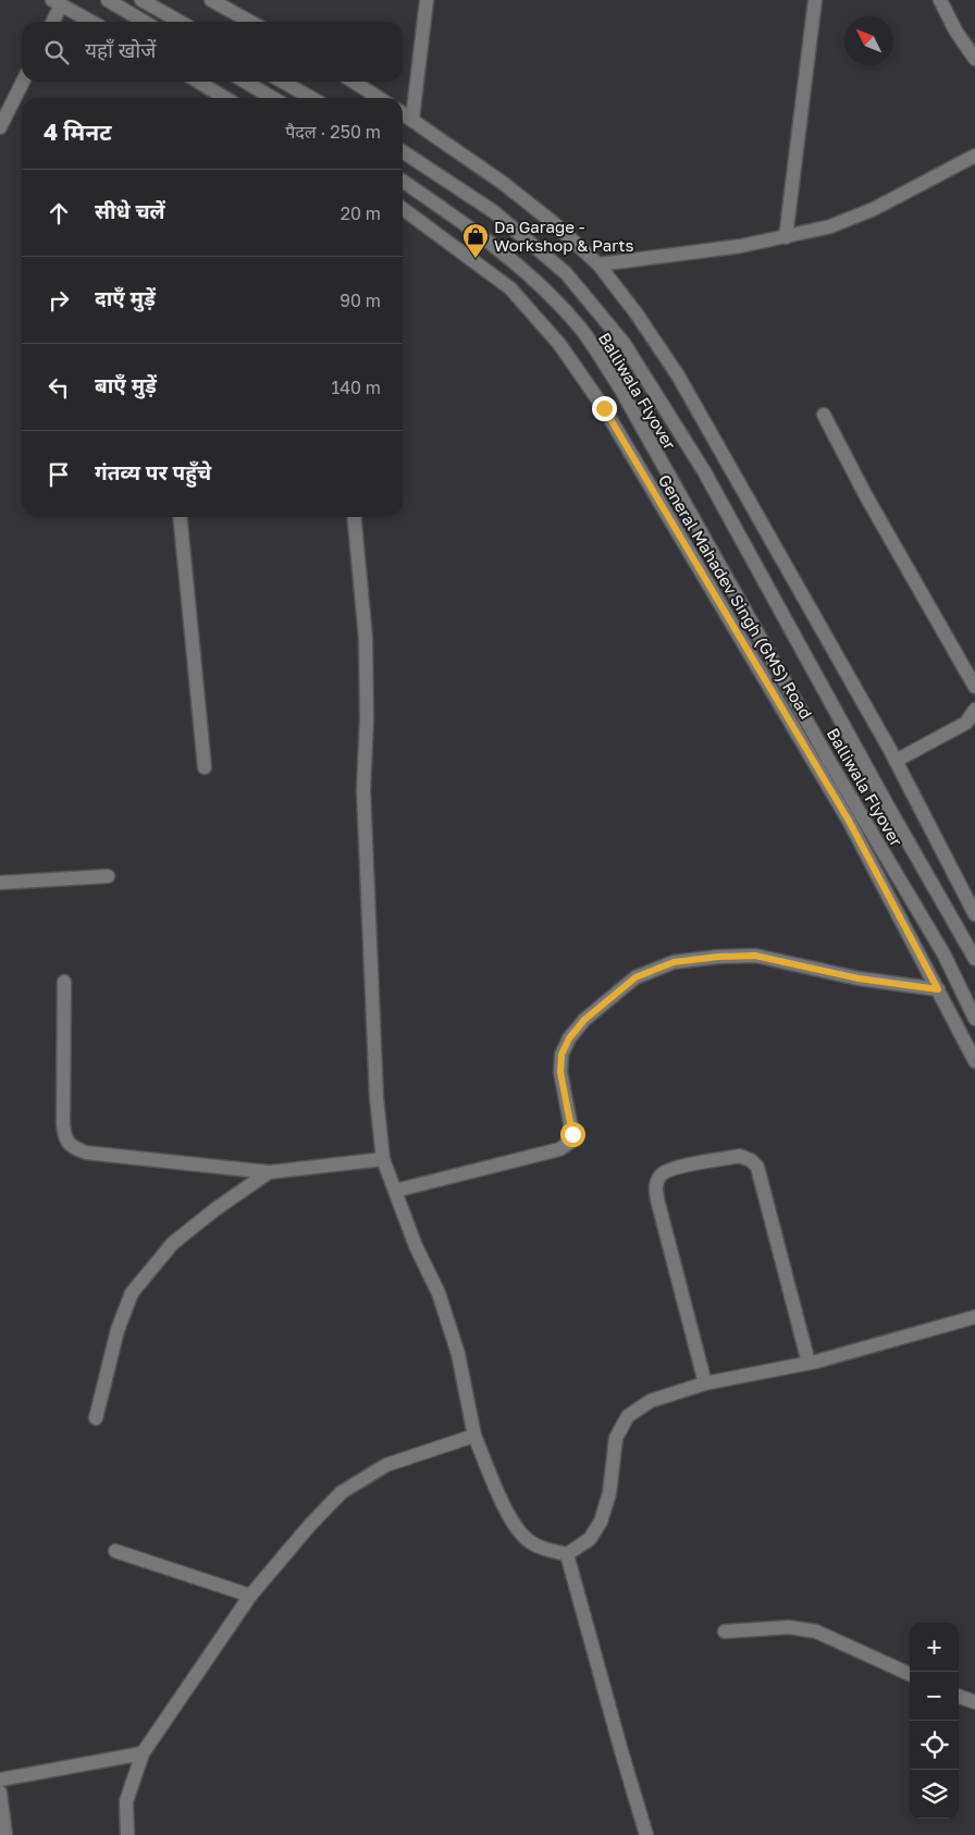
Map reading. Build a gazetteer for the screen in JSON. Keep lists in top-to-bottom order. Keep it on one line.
{"streets":{"street":["Balliwala Flyover","General Mahadev Singh (GMS) Road"]},"places":{"shop":["Da Garage - Workshop & Parts"]},"north":"top left","page":{"search":"यहाँ खोजें","heading":["4 मिनट","पैदल · 250 m"],"list":[["सीधे चलें","20 m"],["दाएँ मुड़ें","90 m"],["बाएँ मुड़ें","140 m"],"गंतव्य पर पहुँचे"],"map_buttons":["+","−"]}}
